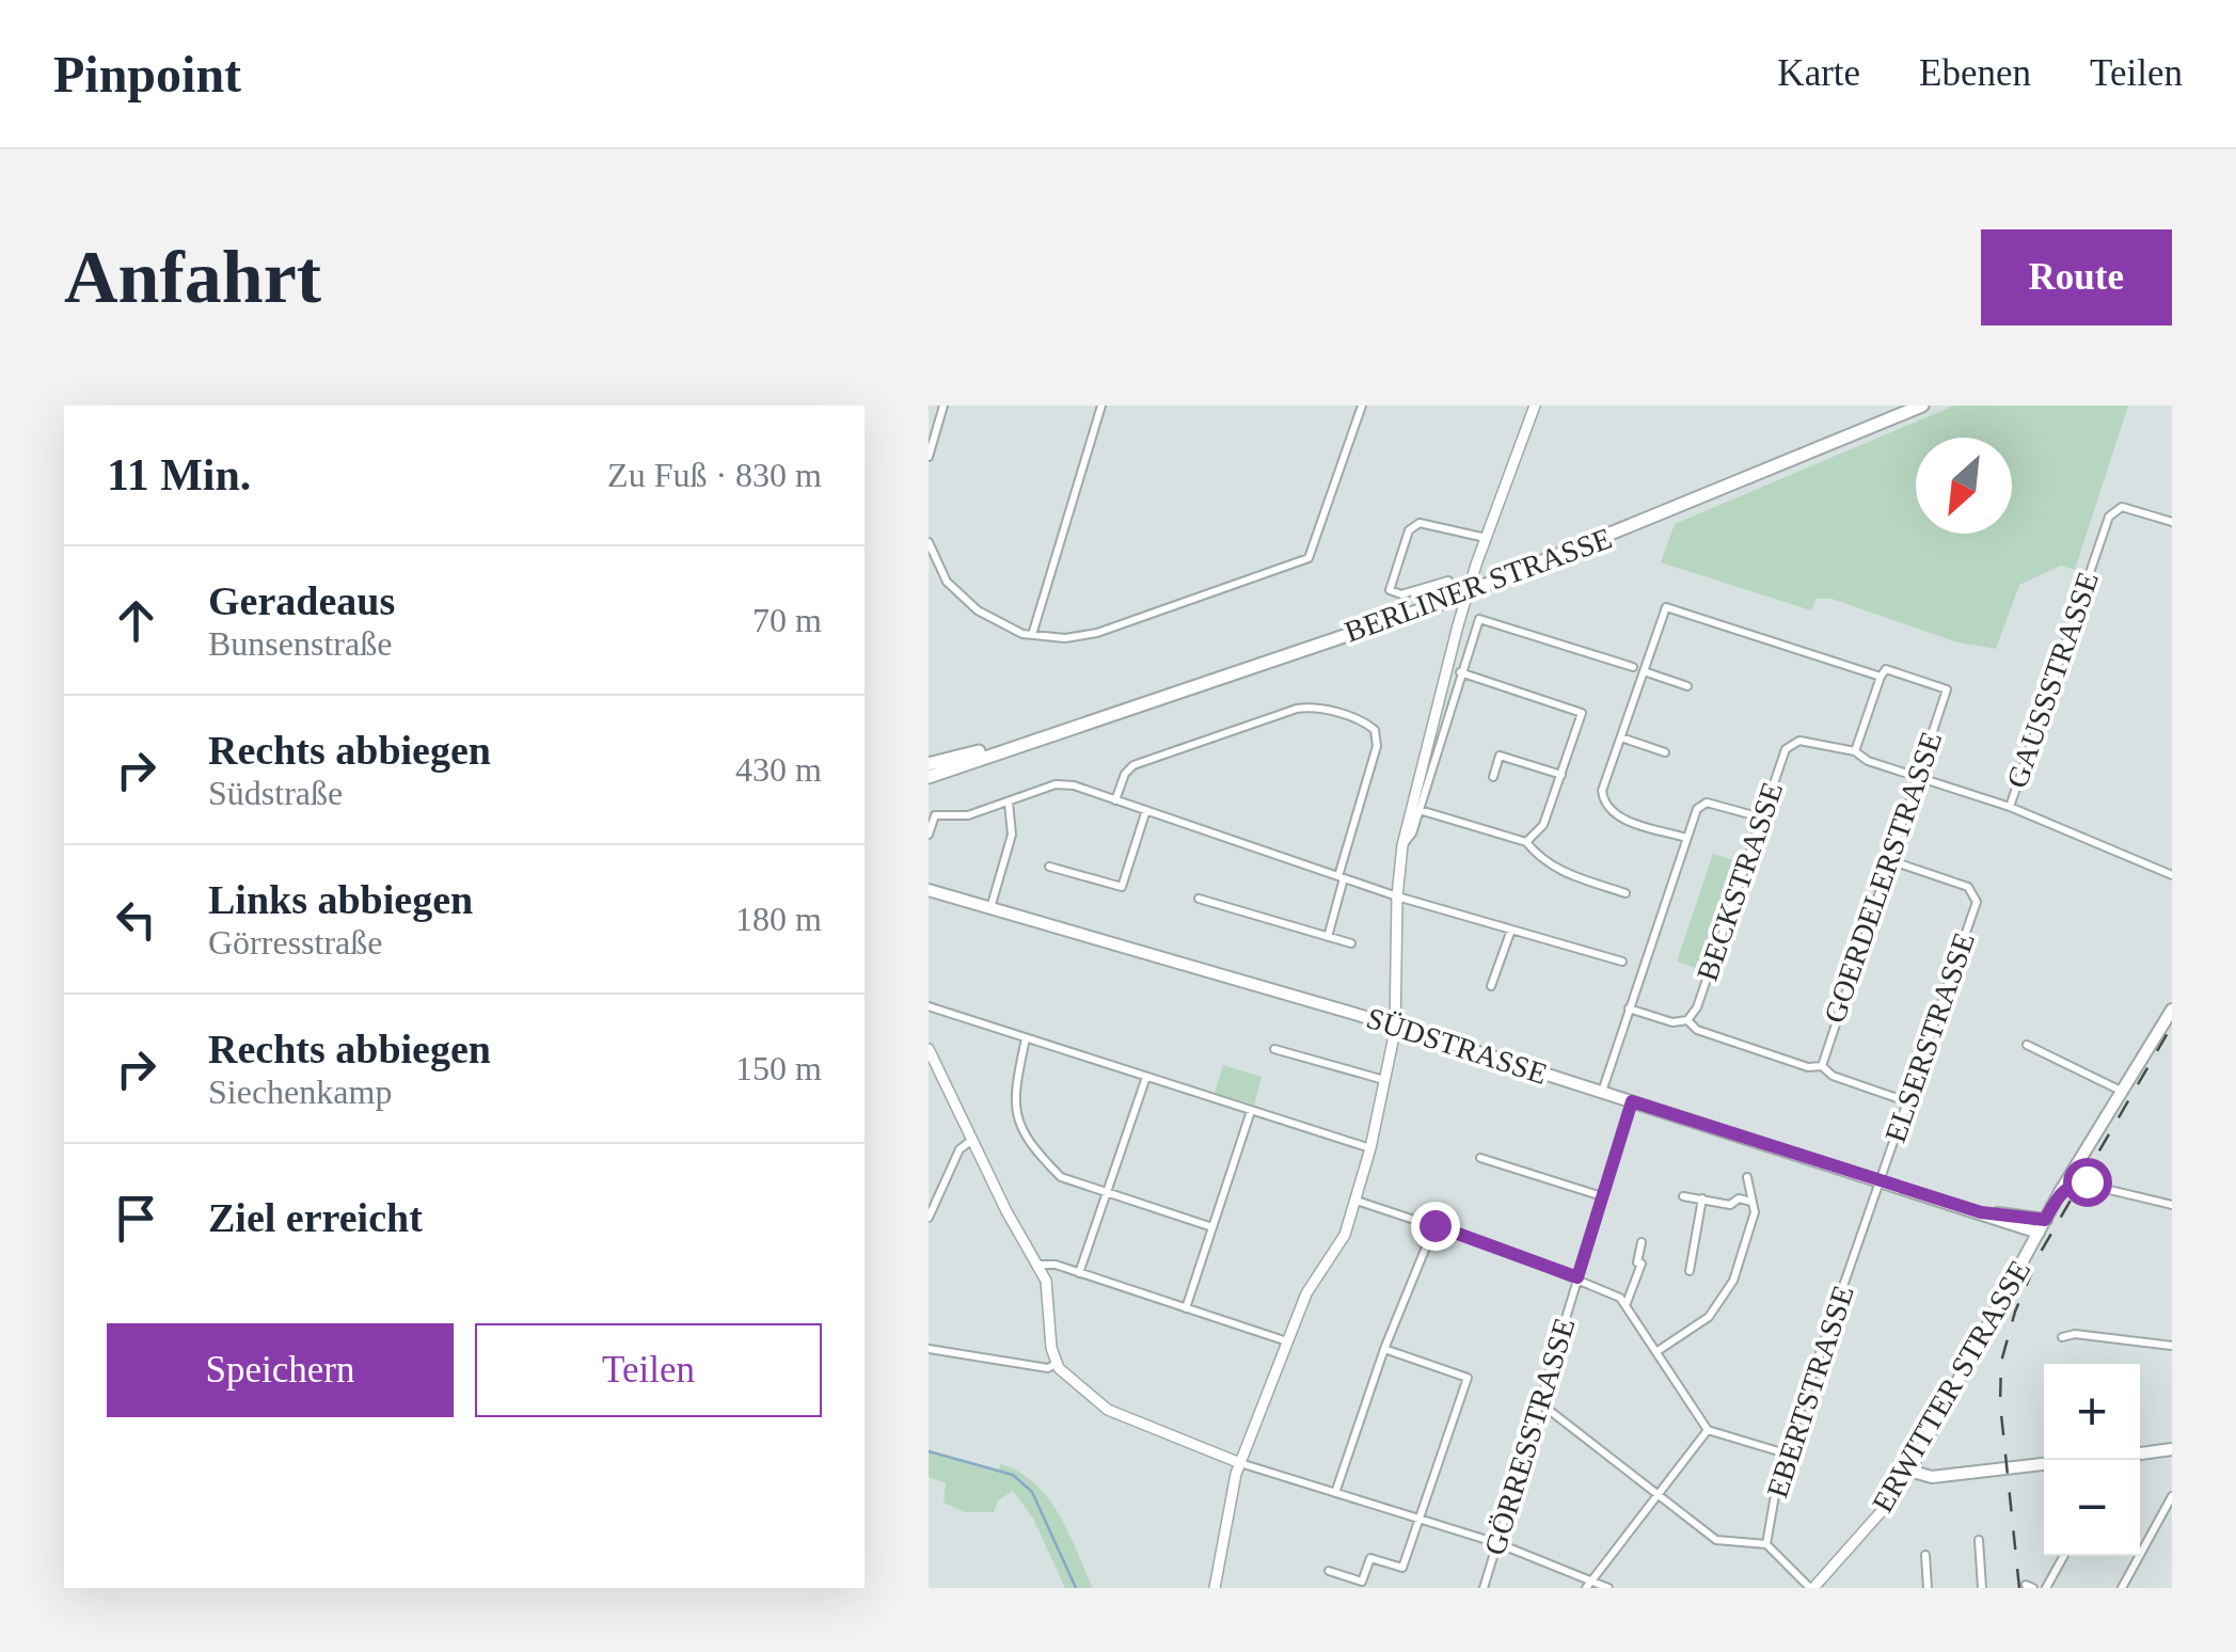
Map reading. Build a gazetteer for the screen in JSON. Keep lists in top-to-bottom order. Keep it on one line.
{"streets":{"main road":["BERLINER STRASSE","SÜDSTRASSE","ERWITTER STRASSE"],"street":["GAUSSSTRASSE","GOERDELERSTRASSE","BECKSTRASSE","ELSERSTRASSE","EBERTSTRASSE","GÖRRESSTRASSE"]},"crossings":[["GOERDELERSTRASSE","ELSERSTRASSE"],["ELSERSTRASSE","SÜDSTRASSE"],["ELSERSTRASSE","EBERTSTRASSE"],["SÜDSTRASSE","ERWITTER STRASSE"],["SÜDSTRASSE","EBERTSTRASSE"],["SÜDSTRASSE","GÖRRESSTRASSE"]],"north":"bottom left","page":{"header":"Pinpoint","nav":["Karte","Ebenen","Teilen"],"buttons":["Route",["Speichern","Teilen"]],"title":"Anfahrt","heading":["11 Min.","Zu Fuß · 830 m"],"list":[["Geradeaus","Bunsenstraße","70 m"],["Rechts abbiegen","Südstraße","430 m"],["Links abbiegen","Görresstraße","180 m"],["Rechts abbiegen","Siechenkamp","150 m"],"Ziel erreicht"],"map_buttons":["+","−"]}}
